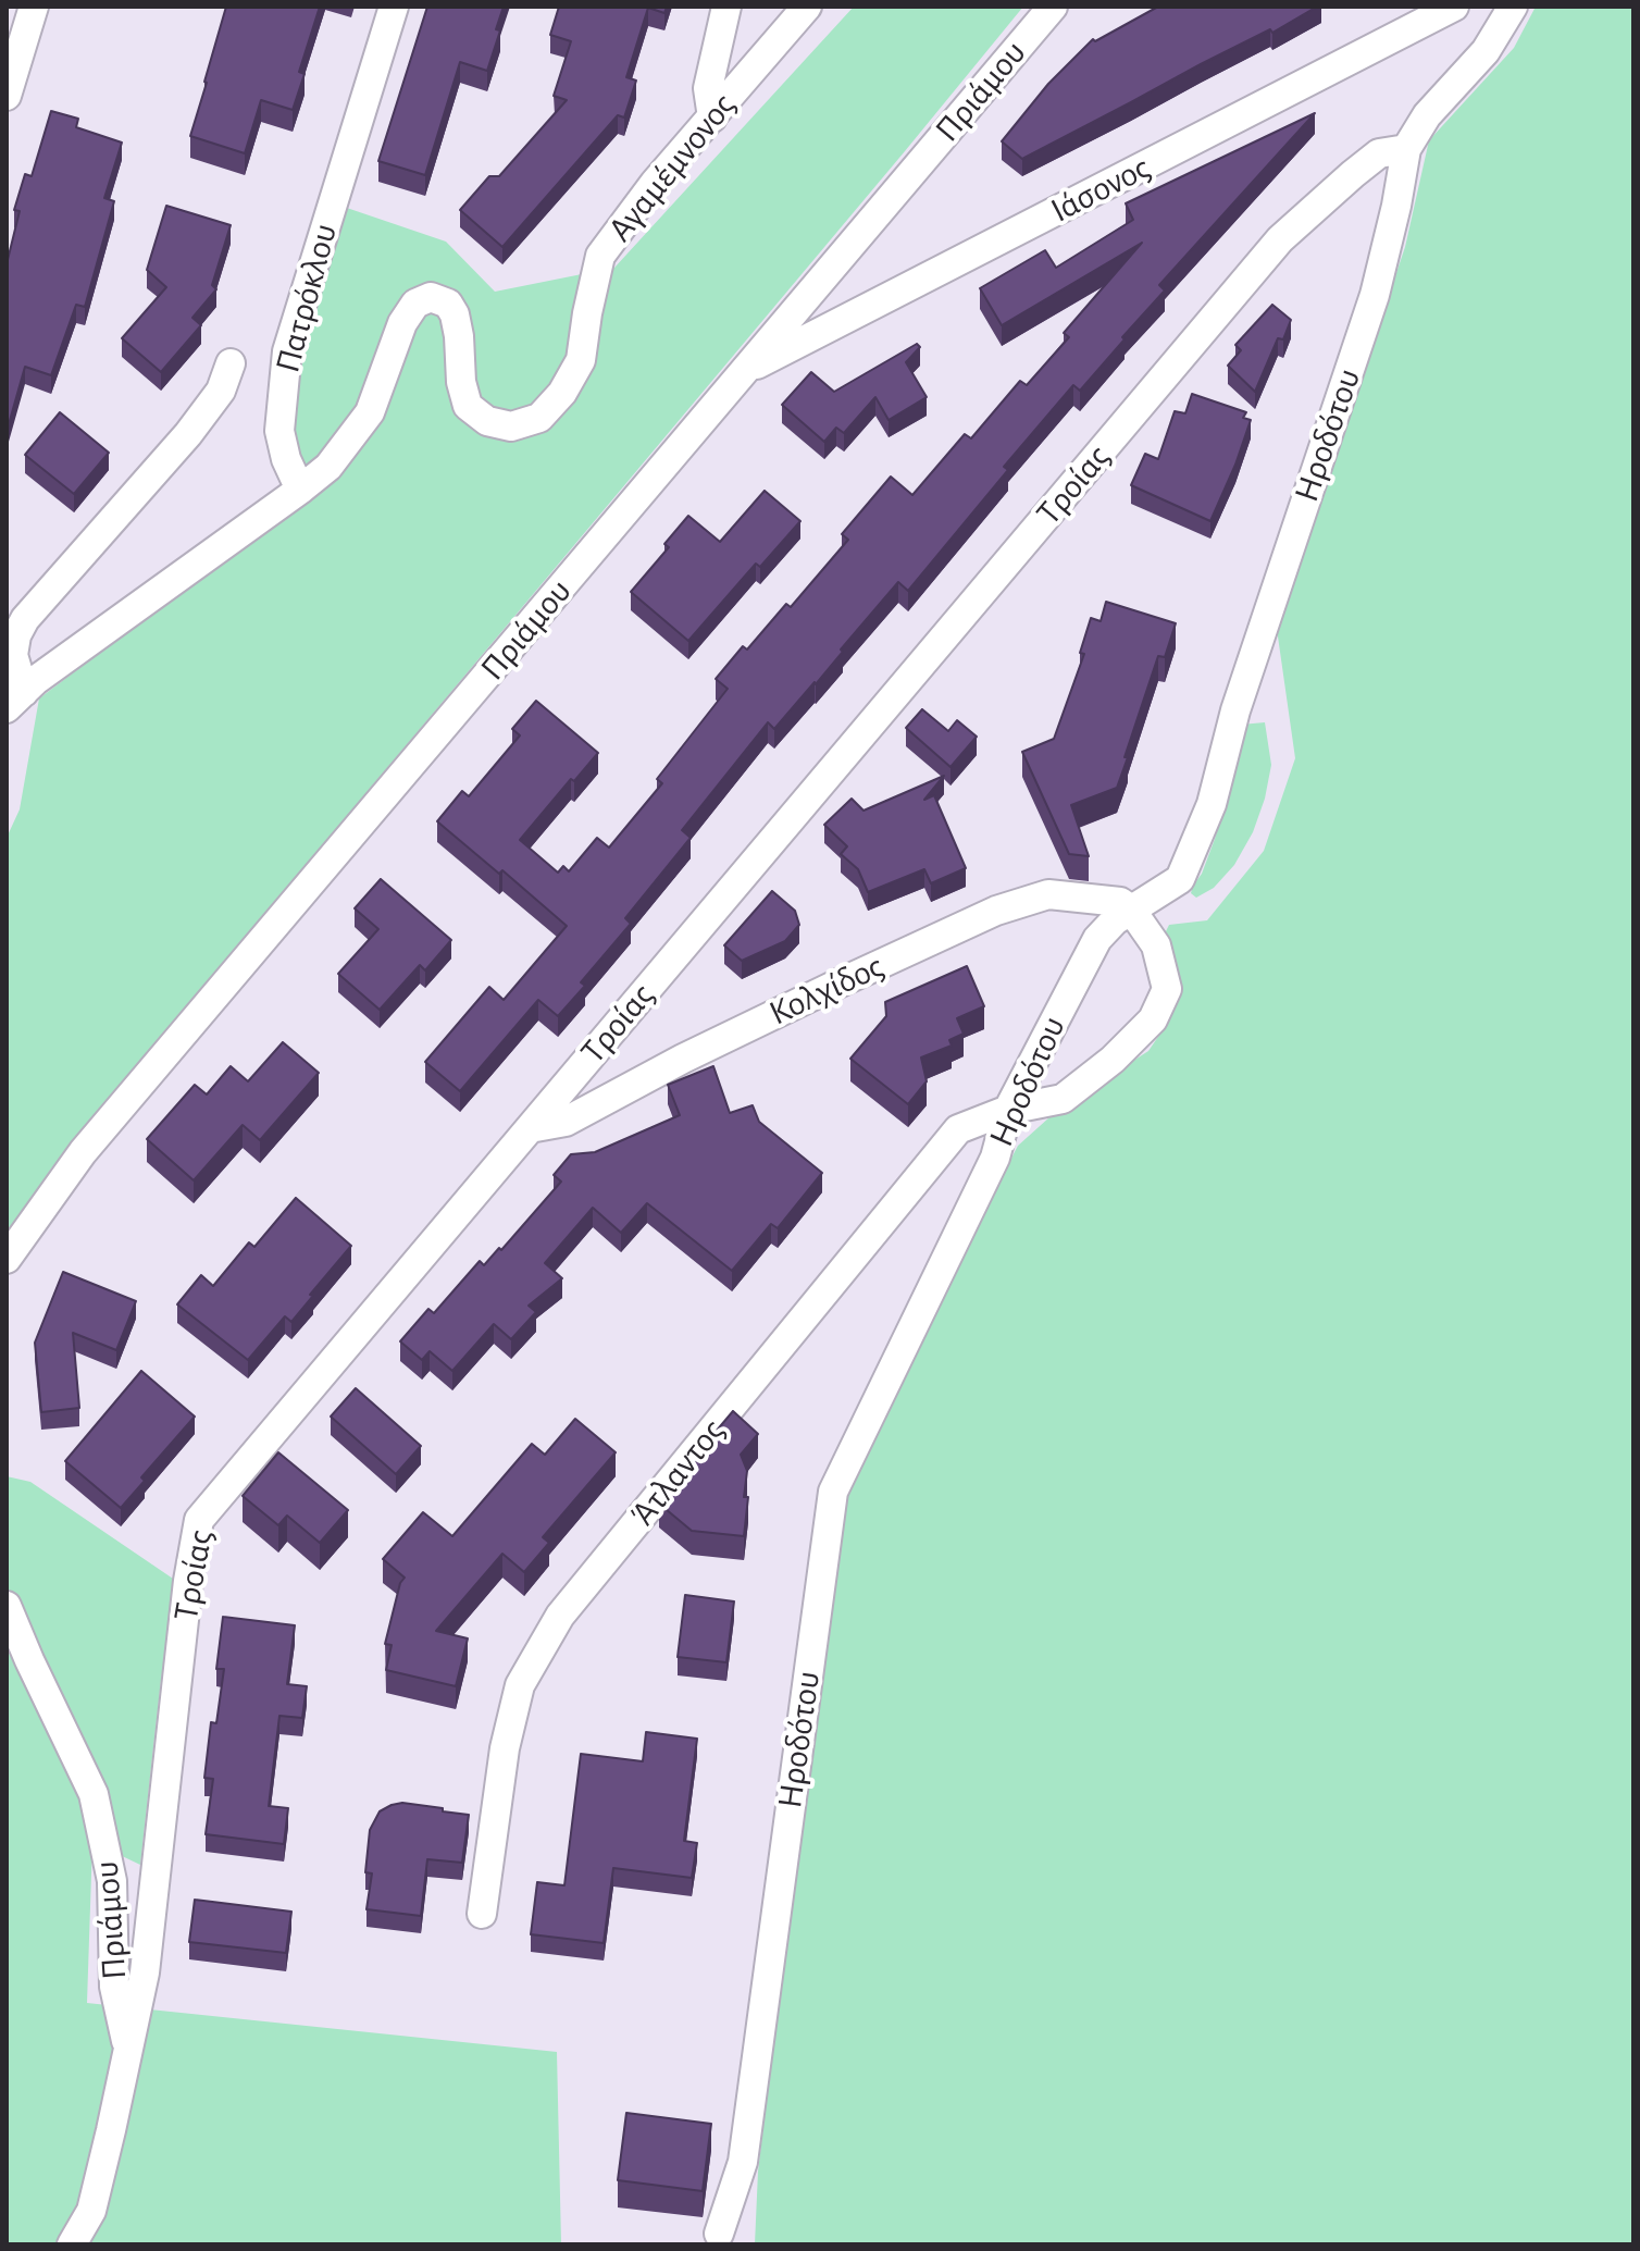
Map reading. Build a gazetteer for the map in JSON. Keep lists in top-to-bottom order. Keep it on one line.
{"streets":{"street":["Πριάμου","Αγαμέμνονος","Ιάσονος","Πατρόκλου","Ηροδότου","Τροίας","Κολχίδος","Άτλαντος"]},"crossings":[["Πριάμου","Ιάσονος"],["Πριάμου","Τροίας"],["Αγαμέμνονος","Πατρόκλου"],["Ηροδότου","Τροίας"],["Ηροδότου","Κολχίδος"],["Ηροδότου","Άτλαντος"],["Τροίας","Κολχίδος"],["Κολχίδος","Άτλαντος"]]}
